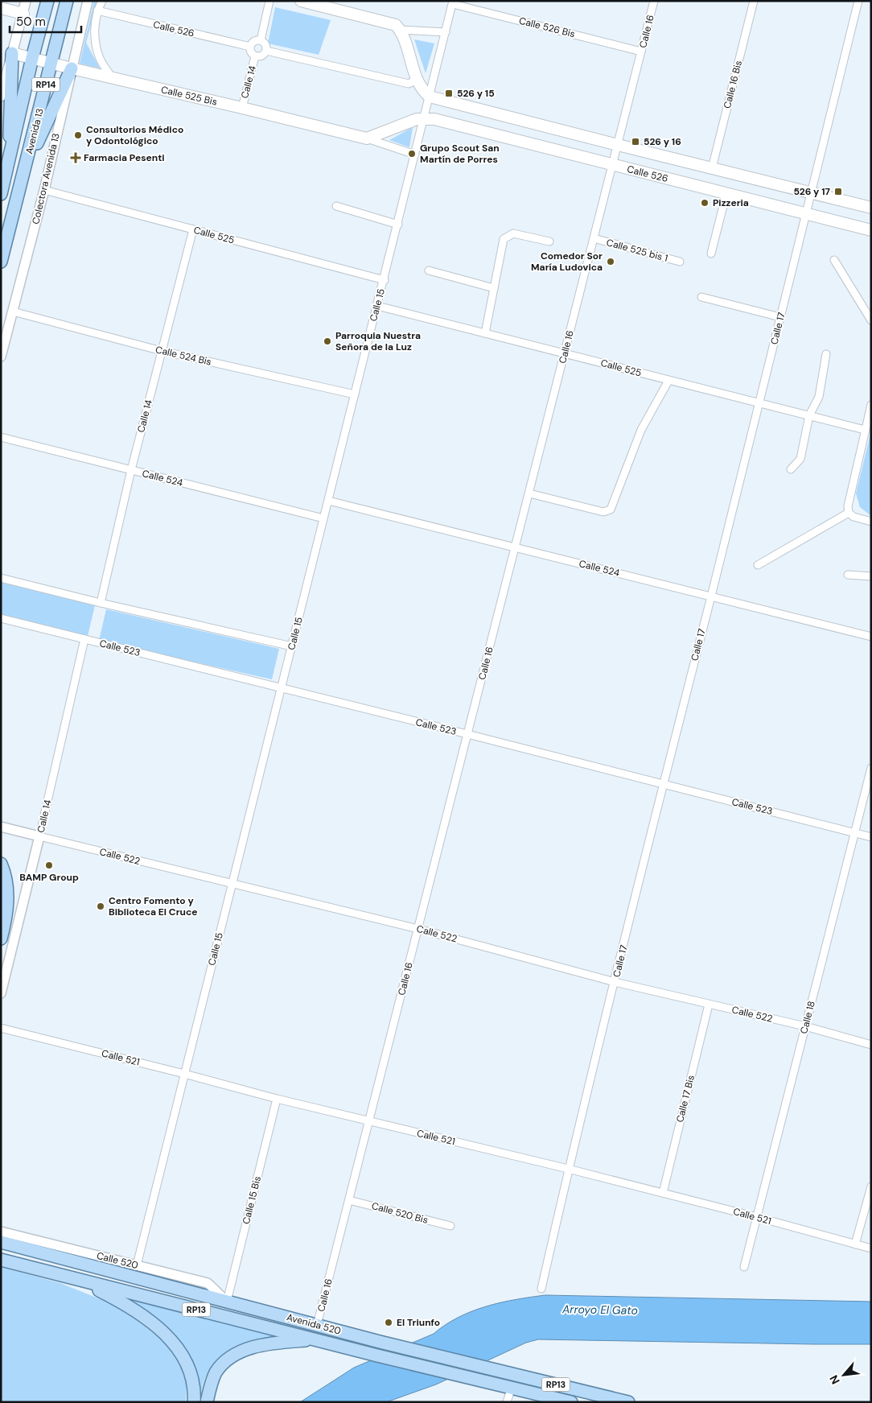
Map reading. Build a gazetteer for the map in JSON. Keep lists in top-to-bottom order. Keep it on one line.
{"streets":{"main road":["Calle 526","RP14","Calle 525 Bis","Avenida 13","RP13","Avenida 520"],"street":["Calle 526 Bis","Calle 16","Calle 14","Calle 16 Bis","Colectora Avenida 13","Calle 525","Calle 525 bis 1","Calle 15","Calle 17","Calle 524 Bis","Calle 524","Calle 523","Calle 522","Calle 18","Calle 521","Calle 17 Bis","Calle 15 Bis","Calle 520 Bis","Calle 520"]},"crossings":[["Calle 526 Bis","Calle 16"],["Calle 526 Bis","Calle 15"],["Calle 526","Calle 16"],["Calle 526","Calle 14"],["Calle 526","Calle 15"],["Calle 526","Calle 17"],["Calle 16","Calle 525"],["Calle 16","Calle 525 bis 1"],["Calle 16","Calle 524"],["Calle 16","Calle 523"],["Calle 16","Calle 522"],["Calle 16","Calle 521"],["Calle 16","Calle 520 Bis"],["Calle 16","Avenida 520"],["Calle 14","Calle 525 Bis"],["Calle 14","Calle 525"],["Calle 14","Calle 524 Bis"],["Calle 14","Calle 524"],["Calle 14","Calle 523"],["Calle 14","Calle 522"],["Calle 525 Bis","Avenida 13"],["Calle 525 Bis","Colectora Avenida 13"],["Calle 525 Bis","Calle 15"],["Colectora Avenida 13","Calle 525"],["Colectora Avenida 13","Calle 524 Bis"],["Calle 525","Calle 15"],["Calle 525","Calle 17"],["Calle 15","Calle 524 Bis"],["Calle 15","Calle 524"],["Calle 15","Calle 523"],["Calle 15","Calle 522"],["Calle 15","Calle 521"],["Calle 15","Calle 520"],["Calle 17","Calle 524"],["Calle 17","Calle 523"],["Calle 17","Calle 522"],["Calle 17","Calle 521"],["Calle 523","Calle 18"],["Calle 522","Calle 18"],["Calle 522","Calle 17 Bis"],["Calle 18","Calle 521"],["Calle 521","Calle 17 Bis"],["Calle 521","Calle 15 Bis"],["Calle 15 Bis","Calle 520"],["Calle 15 Bis","Avenida 520"],["Calle 520","Avenida 520"]],"water":["Arroyo El Gato"],"places":{"transit":["526 y 15","526 y 16","526 y 17"],"other":["Consultorios Médico y Odontológico","Grupo Scout San Martín de Porres","Pizzeria","Comedor Sor María Ludovica","Parroquia Nuestra Señora de la Luz","BAMP Group","Centro Fomento y Biblioteca El Cruce","El Triunfo"],"health":["Farmacia Pesenti"]},"scale_bar":"50 m","north":"bottom left"}
